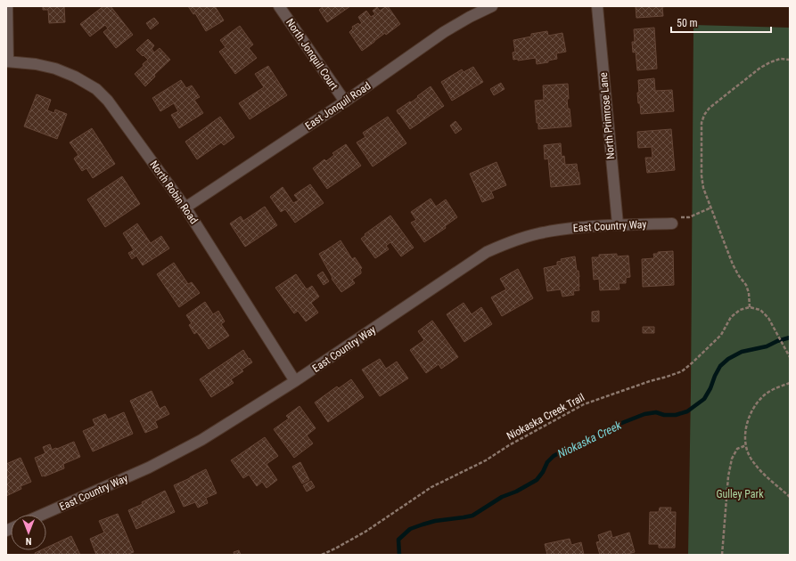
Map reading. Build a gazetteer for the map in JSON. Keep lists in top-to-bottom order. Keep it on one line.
{"streets":{"street":["North Jonquil Court","East Jonquil Road","North Primrose Lane","North Robin Road","East Country Way"],"path":["Niokaska Creek Trail"]},"crossings":[["North Jonquil Court","East Jonquil Road"],["East Jonquil Road","North Robin Road"],["North Primrose Lane","East Country Way"],["North Robin Road","East Country Way"]],"water":["Niokaska Creek"],"parks":["Gulley Park"],"scale_bar":"50 m","north":"bottom"}
